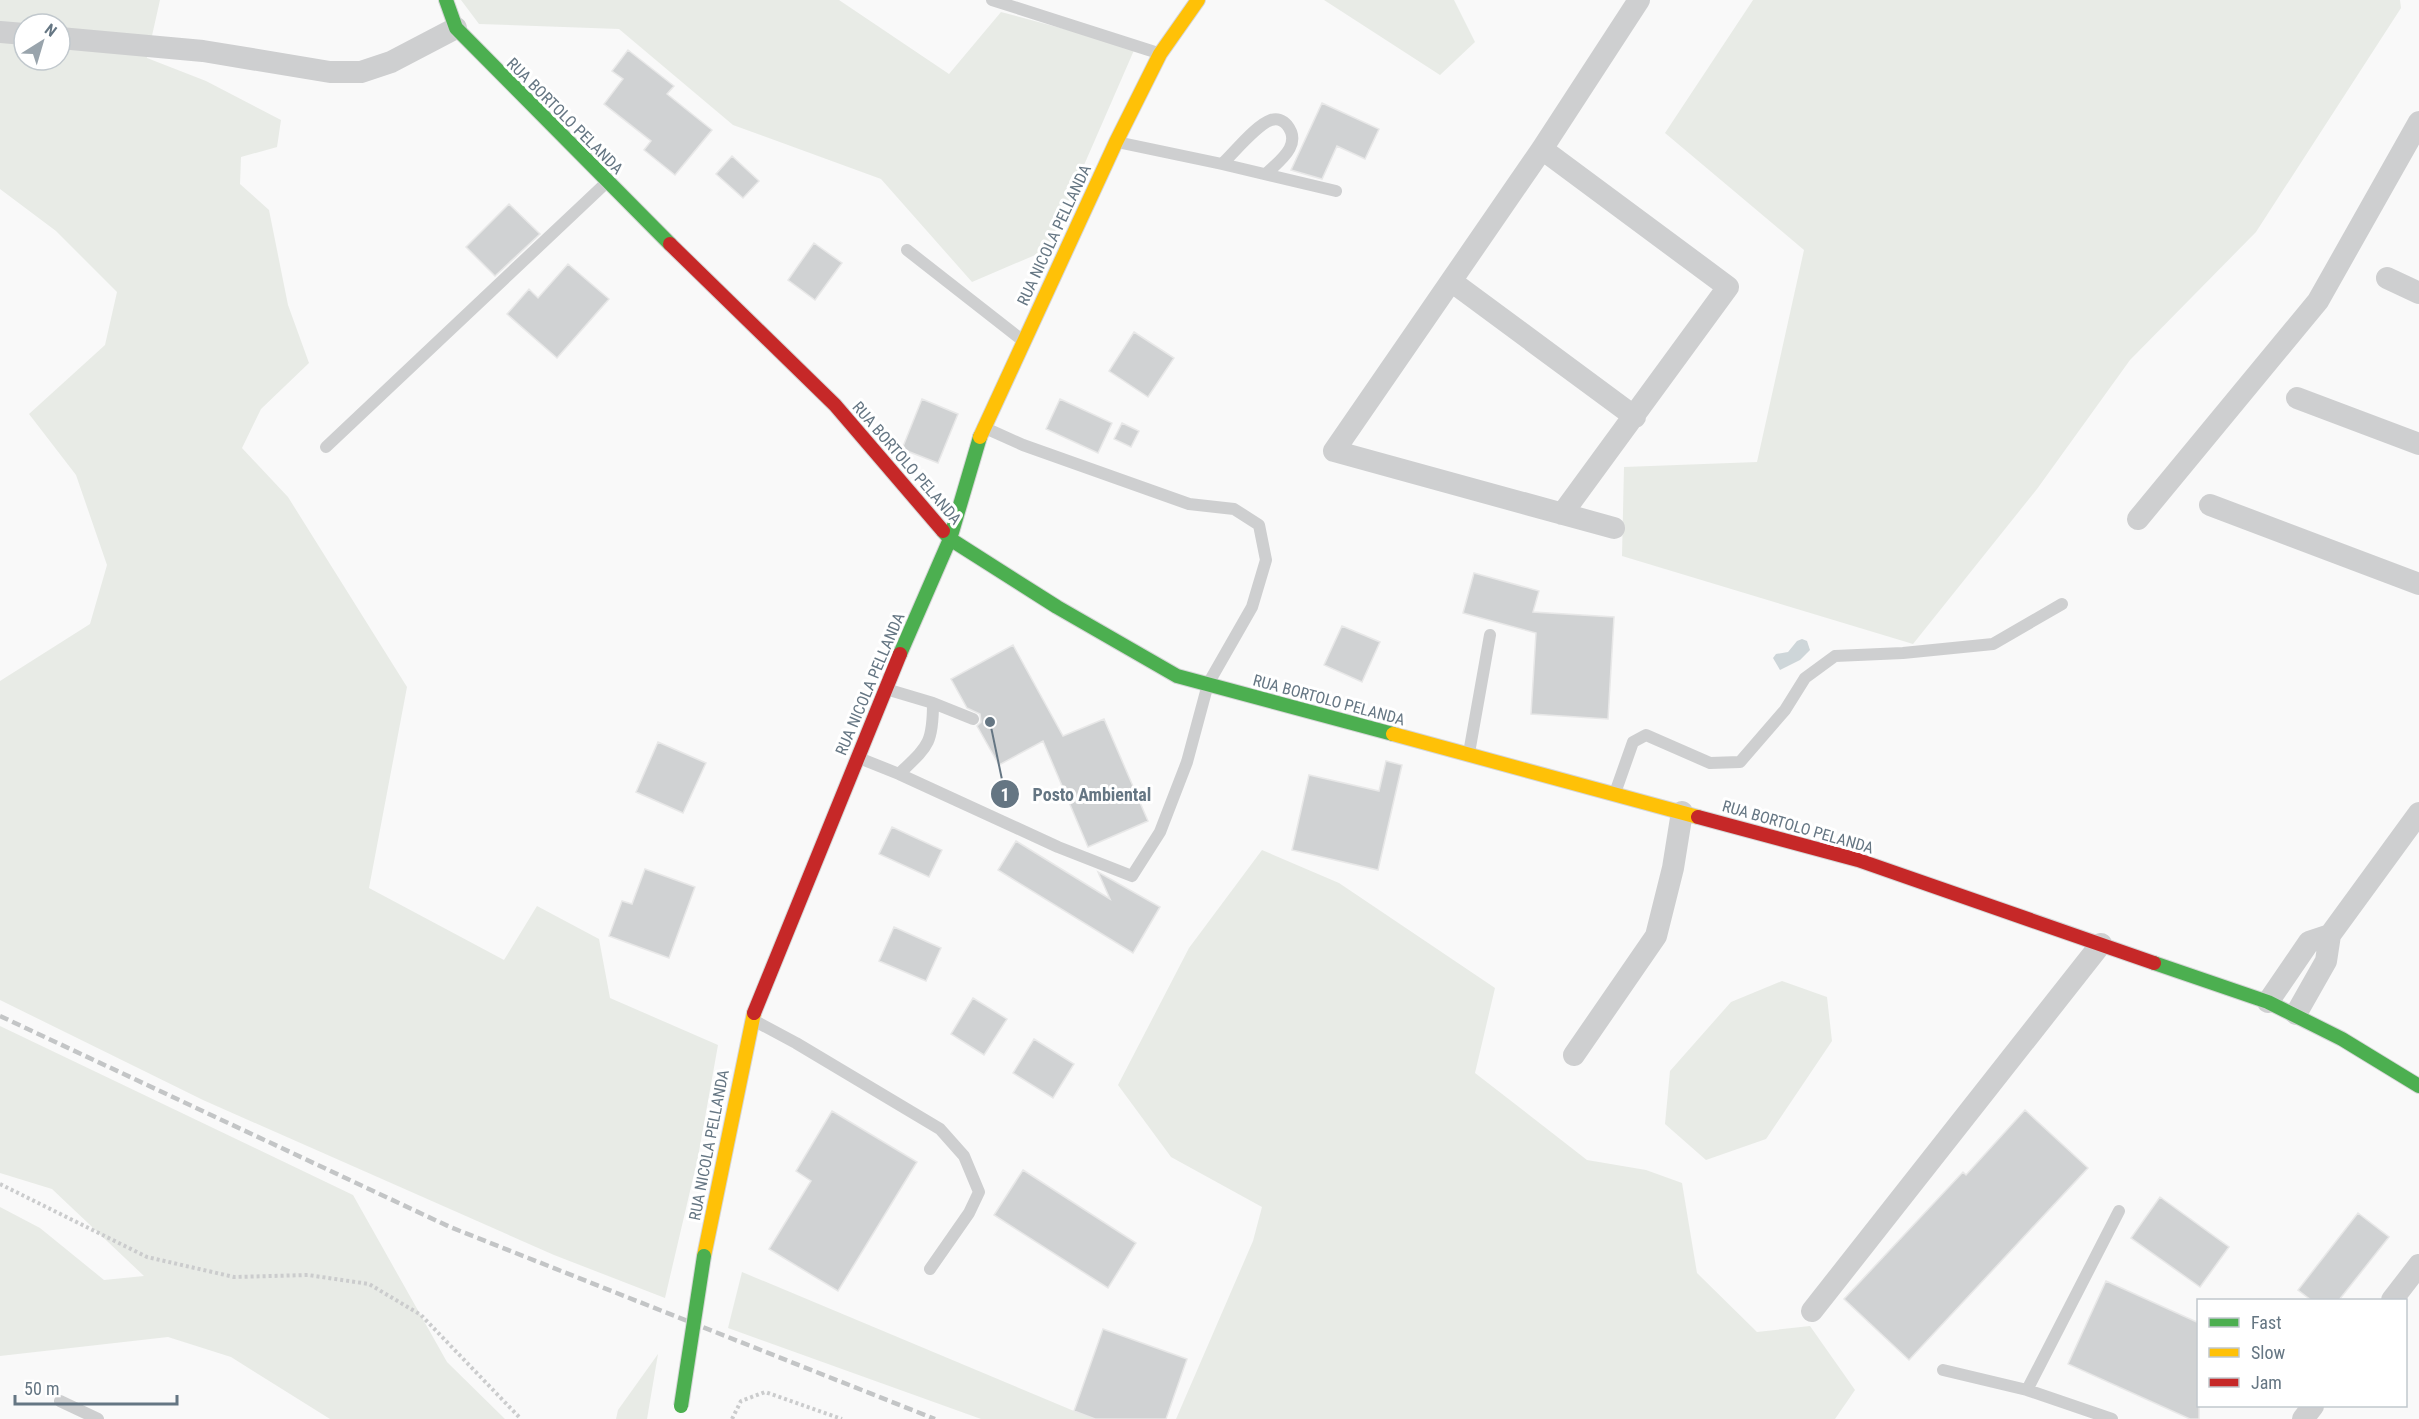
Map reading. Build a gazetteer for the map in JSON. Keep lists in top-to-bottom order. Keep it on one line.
{"streets":{"street":["RUA BORTOLO PELANDA","RUA NICOLA PELLANDA"]},"crossings":[["RUA BORTOLO PELANDA","RUA NICOLA PELLANDA"]],"places":["Posto Ambiental"],"legend":["Fast","Slow","Jam"],"scale_bar":"50 m","north":"top right"}
